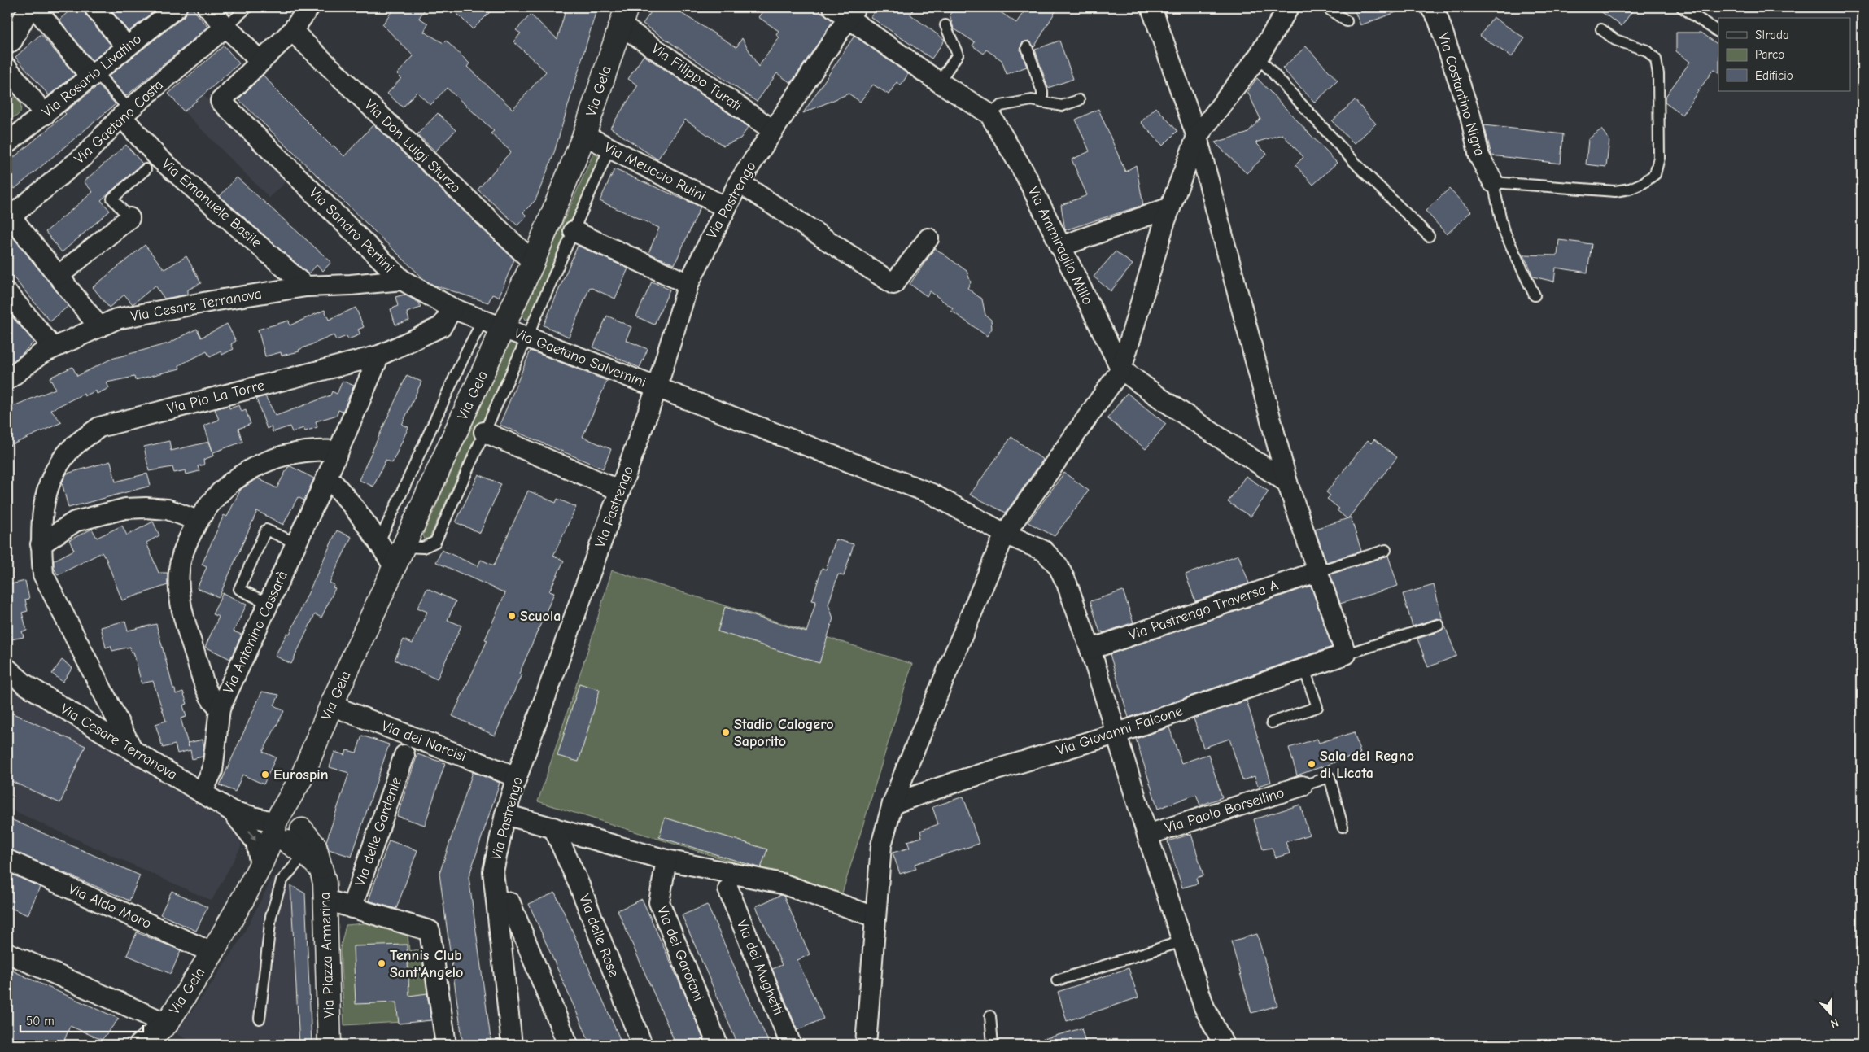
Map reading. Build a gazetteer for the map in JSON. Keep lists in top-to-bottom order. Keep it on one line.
{"streets":{"main road":["Via Gela","Via Piazza Armerina"],"street":["Via Rosario Livatino","Via Filippo Turati","Via Costantino Nigra","Via Gaetano Costa","Via Don Luigi Sturzo","Via Meuccio Ruini","Via Pastrengo","Via Emanuele Basile","Via Sandro Pertini","Via Ammiraglio Millo","Via Cesare Terranova","Via Gaetano Salvemini","Via Pio La Torre","Via Pastrengo Traversa A","Via Antonino Cassarà","Via Giovanni Falcone","Via dei Narcisi","Via Paolo Borsellino","Via delle Gardenie","Via Aldo Moro","Via delle Rose","Via dei Garofani","Via dei Mughetti"]},"crossings":[["Via Filippo Turati","Via Gela"],["Via Filippo Turati","Via Pastrengo"],["Via Gela","Via Don Luigi Sturzo"],["Via Gela","Via Meuccio Ruini"],["Via Gela","Via Sandro Pertini"],["Via Gela","Via Gaetano Salvemini"],["Via Gela","Via dei Narcisi"],["Via Gela","Via Aldo Moro"],["Via Gela","Via Piazza Armerina"],["Via Gaetano Costa","Via Emanuele Basile"],["Via Meuccio Ruini","Via Pastrengo"],["Via Pastrengo","Via Ammiraglio Millo"],["Via Pastrengo","Via Gaetano Salvemini"],["Via Pastrengo","Via dei Narcisi"],["Via Emanuele Basile","Via Cesare Terranova"],["Via Sandro Pertini","Via Cesare Terranova"],["Via Sandro Pertini","Via Gaetano Salvemini"],["Via Sandro Pertini","Via Pio La Torre"],["Via Cesare Terranova","Via Pio La Torre"],["Via Cesare Terranova","Via Antonino Cassarà"],["Via Gaetano Salvemini","Via Pastrengo Traversa A"],["Via Gaetano Salvemini","Via Giovanni Falcone"],["Via Gaetano Salvemini","Via Paolo Borsellino"],["Via Pio La Torre","Via Antonino Cassarà"]],"places":["Scuola","Stadio Calogero Saporito","Sala del Regno di Licata","Eurospin","Tennis Club Sant'Angelo"],"legend":["Strada","Parco","Edificio"],"scale_bar":"50 m","north":"bottom"}
